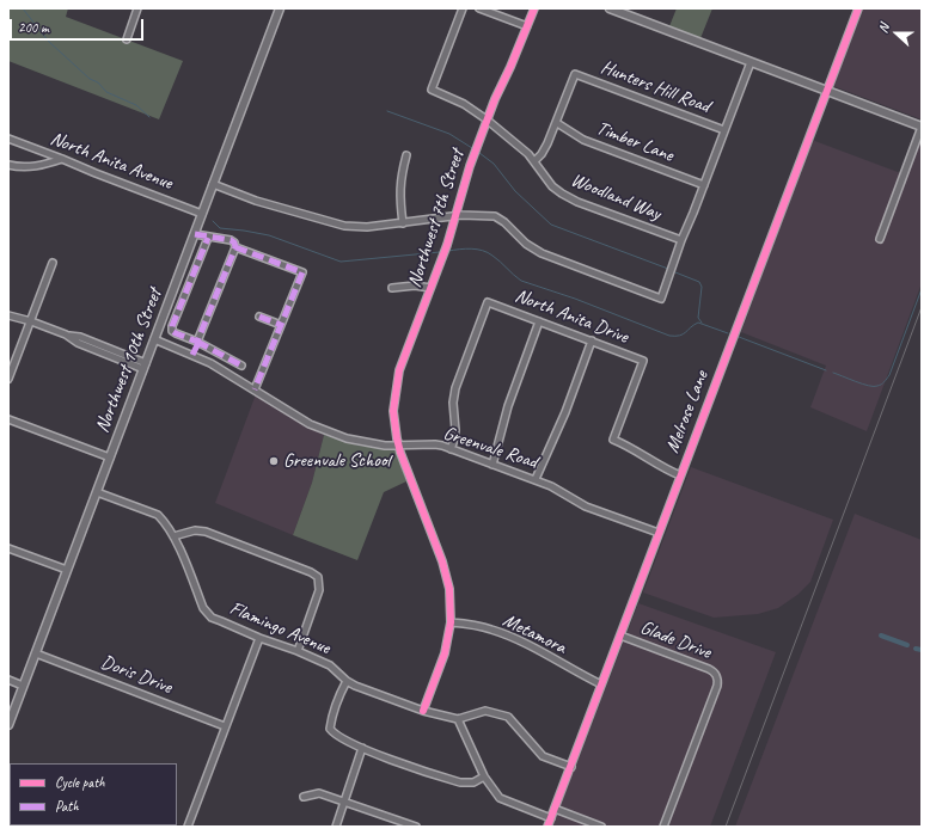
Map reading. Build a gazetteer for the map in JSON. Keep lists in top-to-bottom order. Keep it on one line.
{"streets":{"main road":["Northwest 10th Street"],"street":["Hunters Hill Road","Timber Lane","North Anita Avenue","Woodland Way","Northwest 7th Street","North Anita Drive","Melrose Lane","Greenvale Road","Flamingo Avenue","Metamora","Glade Drive","Doris Drive"]},"crossings":[["Hunters Hill Road","Timber Lane"],["North Anita Avenue","Northwest 10th Street"],["Woodland Way","Northwest 7th Street"],["Northwest 7th Street","Greenvale Road"],["Northwest 7th Street","Flamingo Avenue"],["Northwest 7th Street","Metamora"],["North Anita Drive","Melrose Lane"],["North Anita Drive","Greenvale Road"],["Northwest 10th Street","Greenvale Road"],["Northwest 10th Street","Flamingo Avenue"],["Northwest 10th Street","Doris Drive"],["Melrose Lane","Greenvale Road"],["Melrose Lane","Metamora"],["Melrose Lane","Glade Drive"]],"places":["Greenvale School"],"legend":["Cycle path","Path"],"scale_bar":"200 m","north":"left"}
